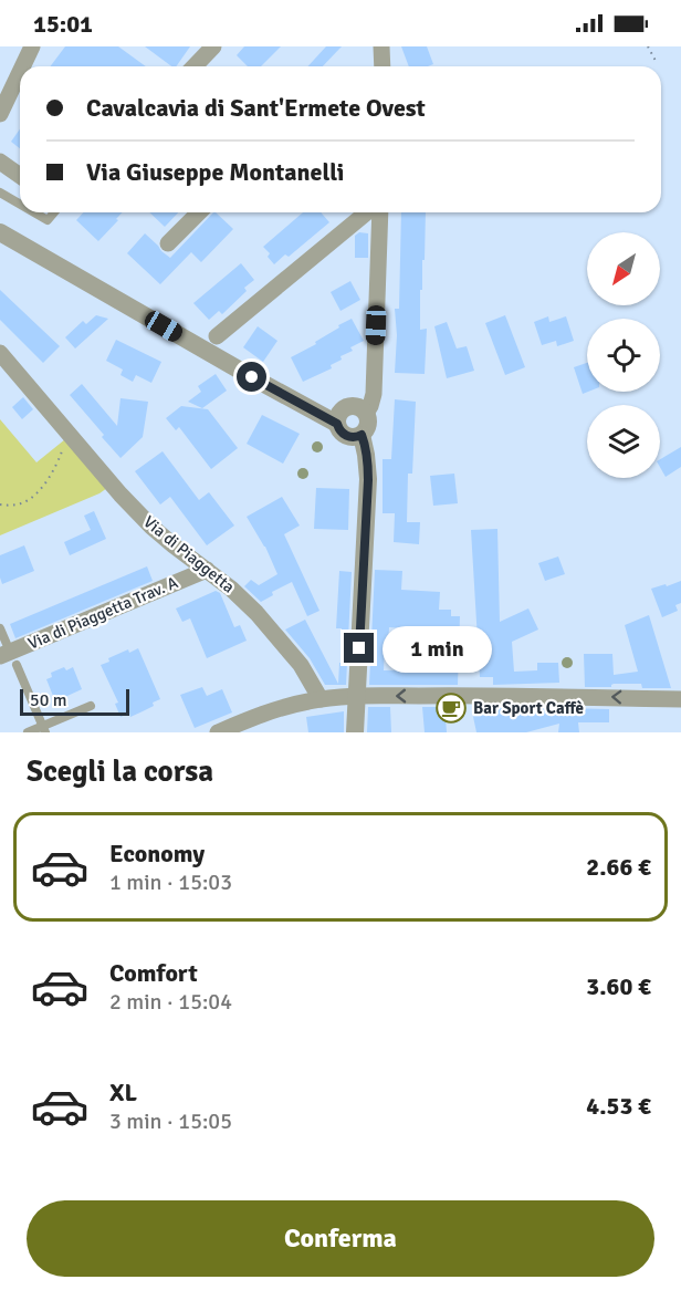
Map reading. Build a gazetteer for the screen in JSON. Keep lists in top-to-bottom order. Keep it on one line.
{"streets":{"street":["Via di Piaggetta","Via di Piaggetta Trav. A"]},"crossings":[["Via di Piaggetta","Via di Piaggetta Trav. A"]],"places":{"cafe":["Bar Sport Caffè"]},"scale_bar":"50 m","north":"bottom left","page":{"status":"15:01","banner":["Cavalcavia di Sant'Ermete Ovest","Via Giuseppe Montanelli"],"bubble":"1 min","scale":"50 m","heading":"Scegli la corsa","list":[{"name":"Economy","note":"1 min · 15:03","value":"2.66 €"},{"name":"Comfort","note":"2 min · 15:04","value":"3.60 €"},{"name":"XL","note":"3 min · 15:05","value":"4.53 €"}],"buttons":"Conferma"}}
